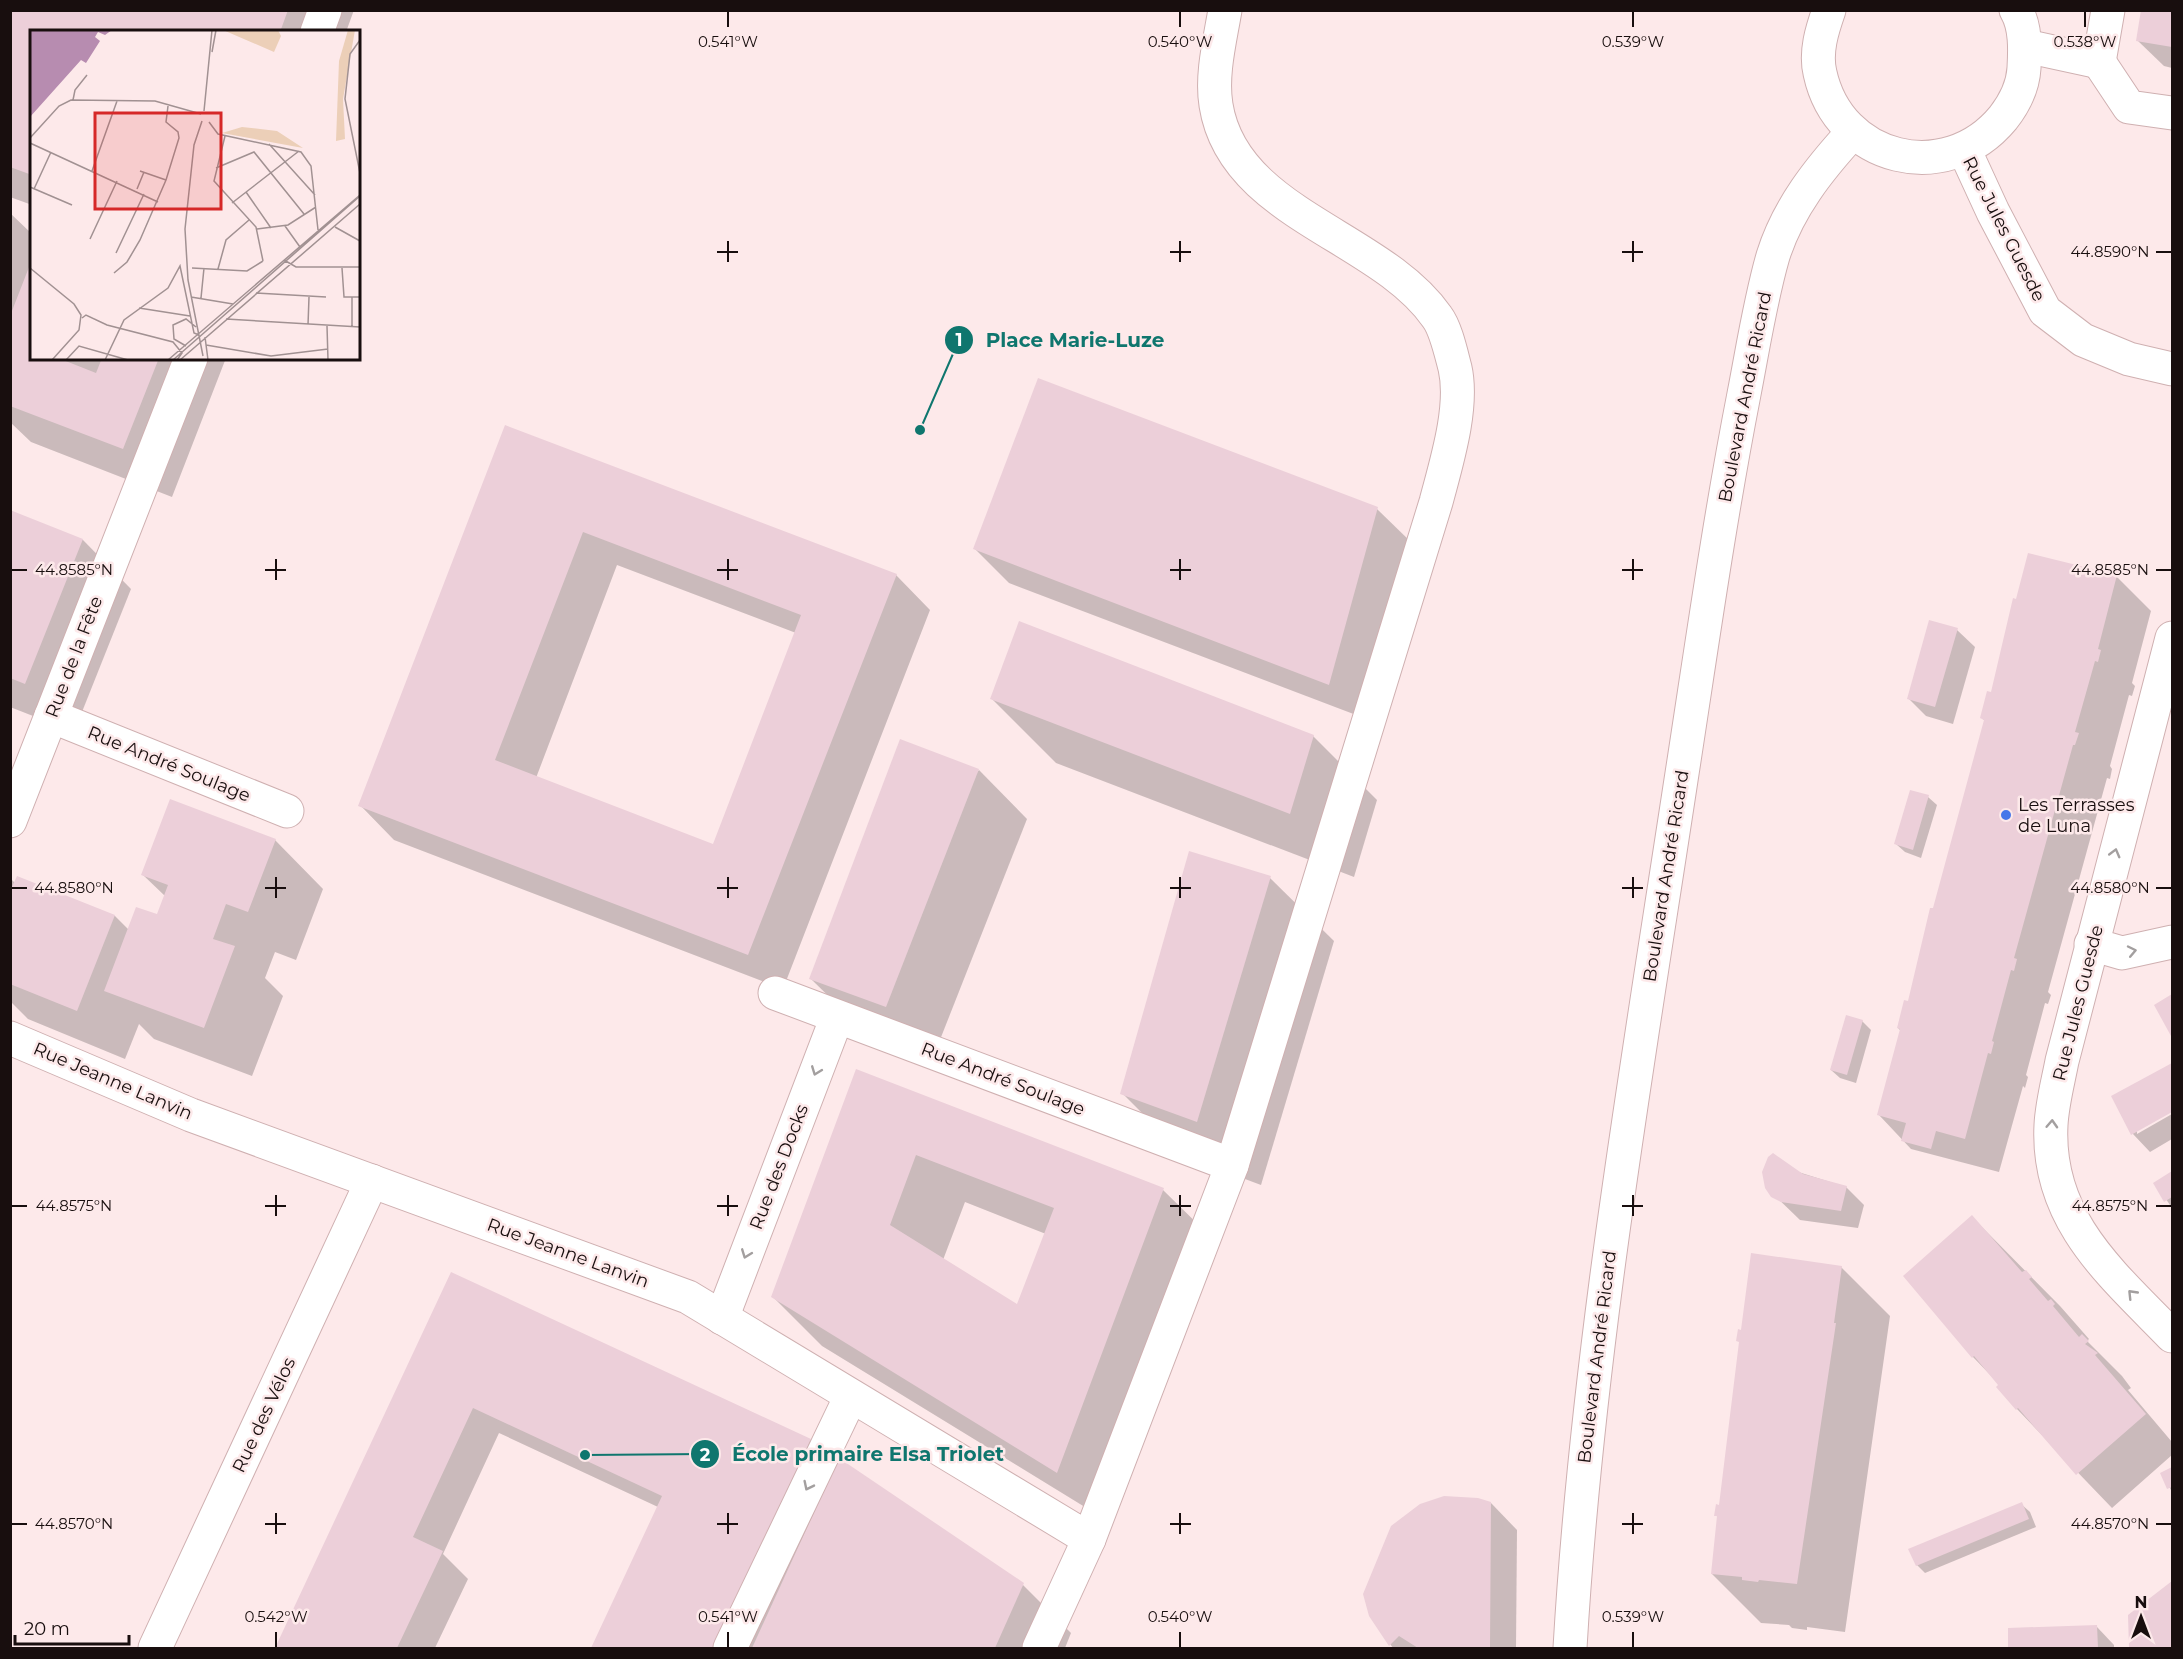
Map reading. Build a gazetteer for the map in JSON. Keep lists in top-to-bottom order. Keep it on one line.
{"streets":{"street":["Rue Jules Guesde","Boulevard André Ricard","Rue de la Fête","Rue André Soulage","Rue Jeanne Lanvin","Rue des Docks","Rue des Vélos"]},"crossings":[["Rue de la Fête","Rue André Soulage"],["Rue André Soulage","Rue des Docks"],["Rue Jeanne Lanvin","Rue des Docks"],["Rue Jeanne Lanvin","Rue des Vélos"]],"one_way":["Rue Jules Guesde","Rue des Docks"],"places":["Place Marie-Luze","Les Terrasses de Luna","École primaire Elsa Triolet"],"scale_bar":"20 m","north":"top","coordinates":["0.541°W","0.540°W","0.539°W","0.538°W","44.8590°N","44.8585°N","44.8580°N","44.8575°N","44.8570°N","0.542°W"]}
